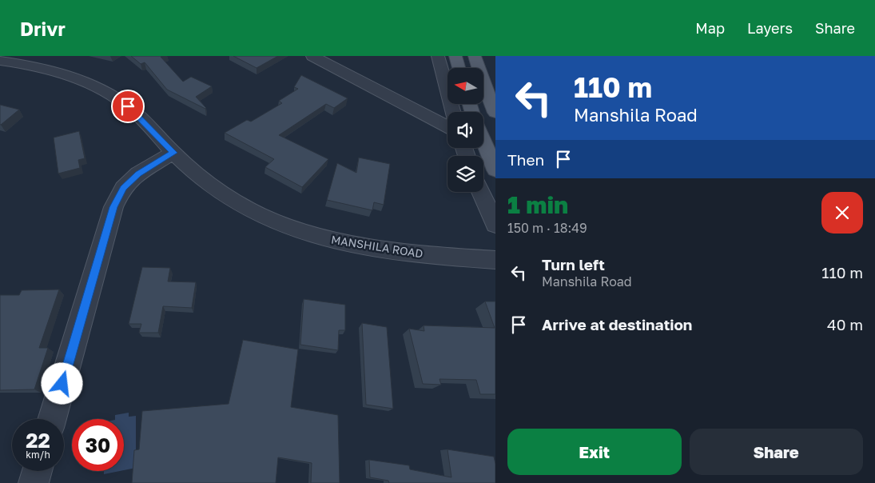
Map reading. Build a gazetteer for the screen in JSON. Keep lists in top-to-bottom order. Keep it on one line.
{"streets":{"street":["MANSHILA ROAD"]},"north":"left","page":{"header":"Drivr","nav":["Map","Layers","Share"],"turn":["110 m","Manshila Road"],"then":"Then","heading":["1 min","150 m · 18:49"],"list":[{"name":"Turn left","note":"Manshila Road","value":"110 m"},{"name":"Arrive at destination","value":"40 m"}],"speed":"22 km/h","limit":"30","buttons":["Exit","Share"]}}
